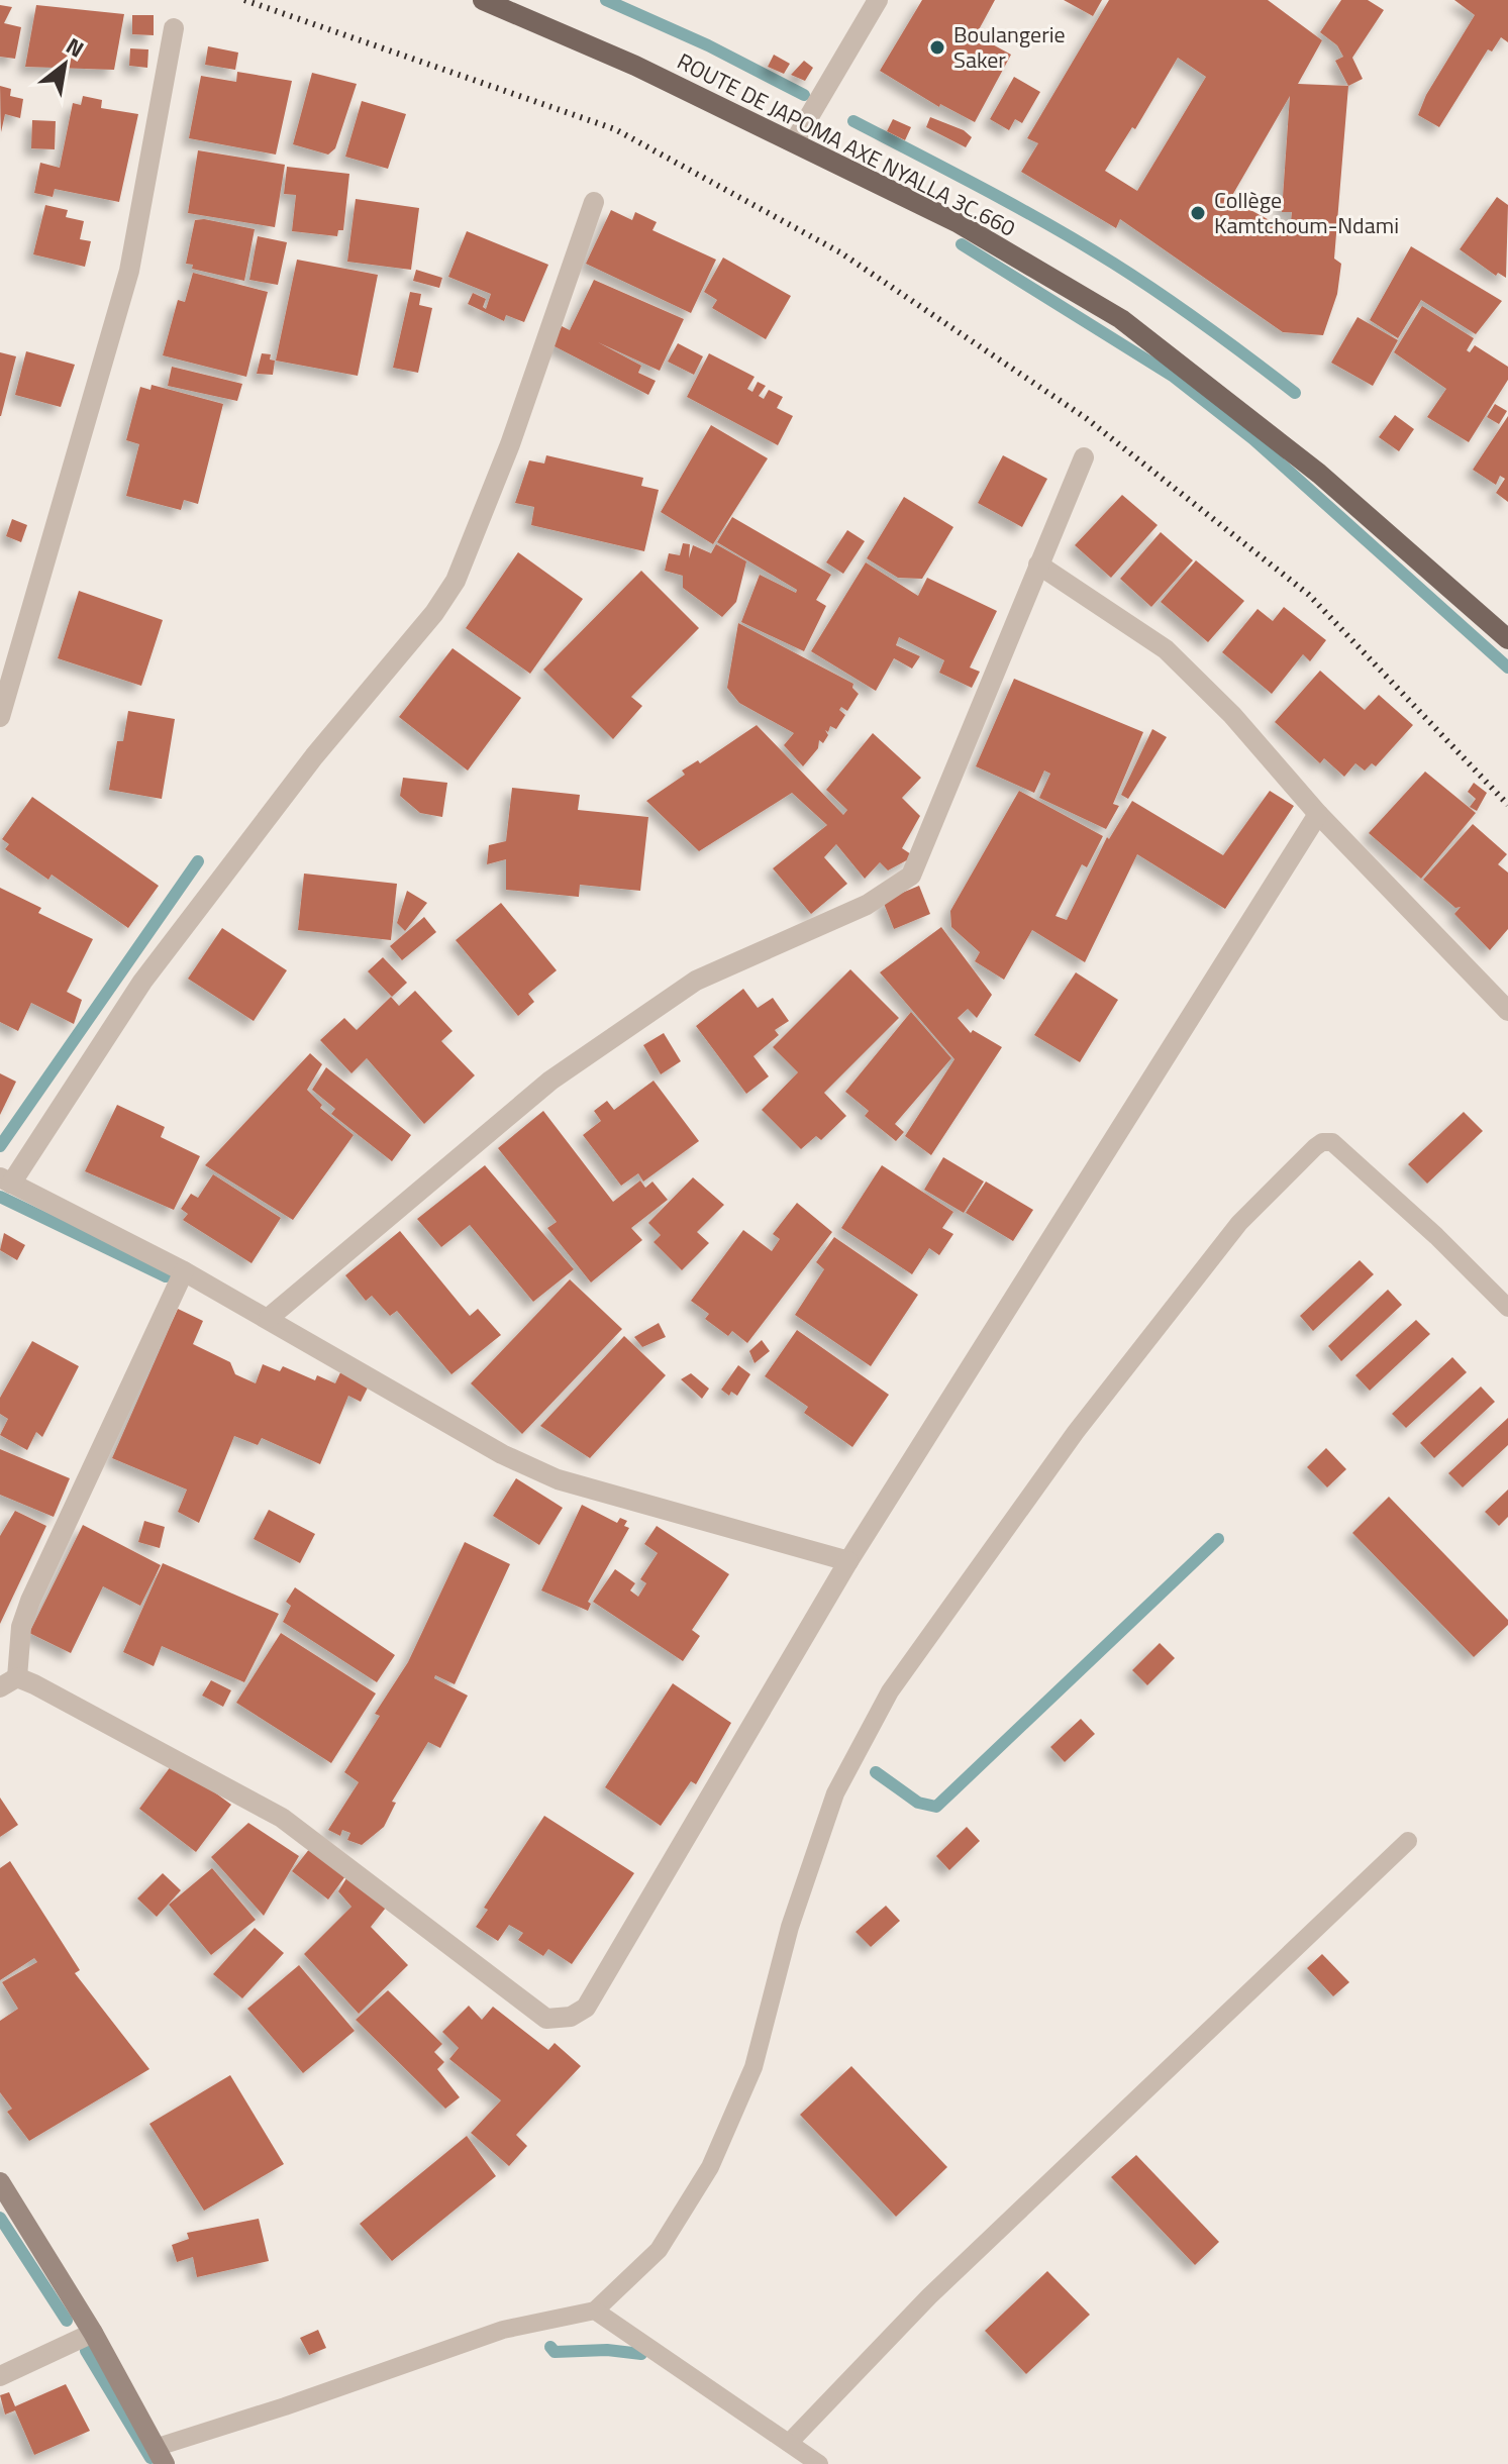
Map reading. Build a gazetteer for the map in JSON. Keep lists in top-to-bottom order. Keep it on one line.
{"streets":{"main road":["ROUTE DE JAPOMA AXE NYALLA 3C.660"]},"places":["Boulangerie Saker","Collège Kamtchoum-Ndami"],"north":"top right"}
